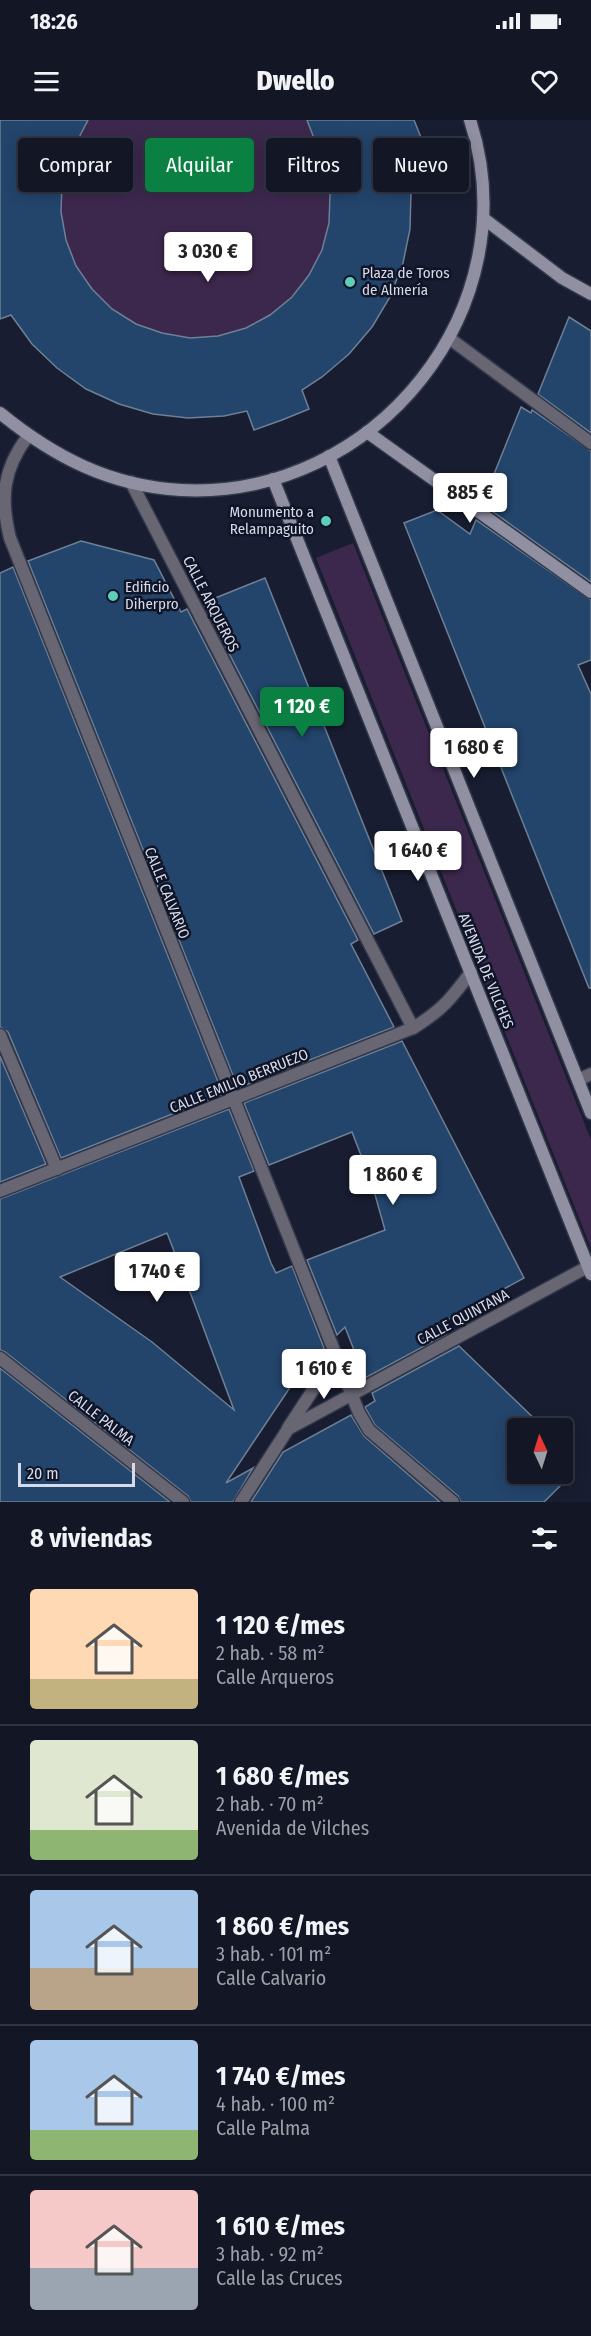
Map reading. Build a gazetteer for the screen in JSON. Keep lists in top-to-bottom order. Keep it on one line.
{"streets":{"street":["CALLE ARQUEROS","CALLE CALVARIO","AVENIDA DE VILCHES","CALLE EMILIO BERRUEZO","CALLE QUINTANA","CALLE PALMA"]},"crossings":[["CALLE ARQUEROS","CALLE EMILIO BERRUEZO"],["CALLE CALVARIO","CALLE EMILIO BERRUEZO"],["CALLE CALVARIO","CALLE QUINTANA"],["AVENIDA DE VILCHES","CALLE EMILIO BERRUEZO"],["AVENIDA DE VILCHES","CALLE QUINTANA"]],"places":["Plaza de Toros de Almería","Monumento a Relampaguito","Edificio Diherpro"],"scale_bar":"20 m","north":"top","page":{"status":"18:26","header":"Dwello","chip":["Comprar","Alquilar","Filtros","Nuevo"],"price":["3 030 €","885 €","1 120 €","1 680 €","1 640 €","1 860 €","1 740 €","1 610 €"],"scale":"20 m","heading":"8 viviendas","list":[{"name":"1 120 €/mes","note":"2 hab. · 58 m² · Calle Arqueros"},{"name":"1 680 €/mes","note":"2 hab. · 70 m² · Avenida de Vilches"},{"name":"1 860 €/mes","note":"3 hab. · 101 m² · Calle Calvario"},{"name":"1 740 €/mes","note":"4 hab. · 100 m² · Calle Palma"},{"name":"1 610 €/mes","note":"3 hab. · 92 m² · Calle las Cruces"}]}}
